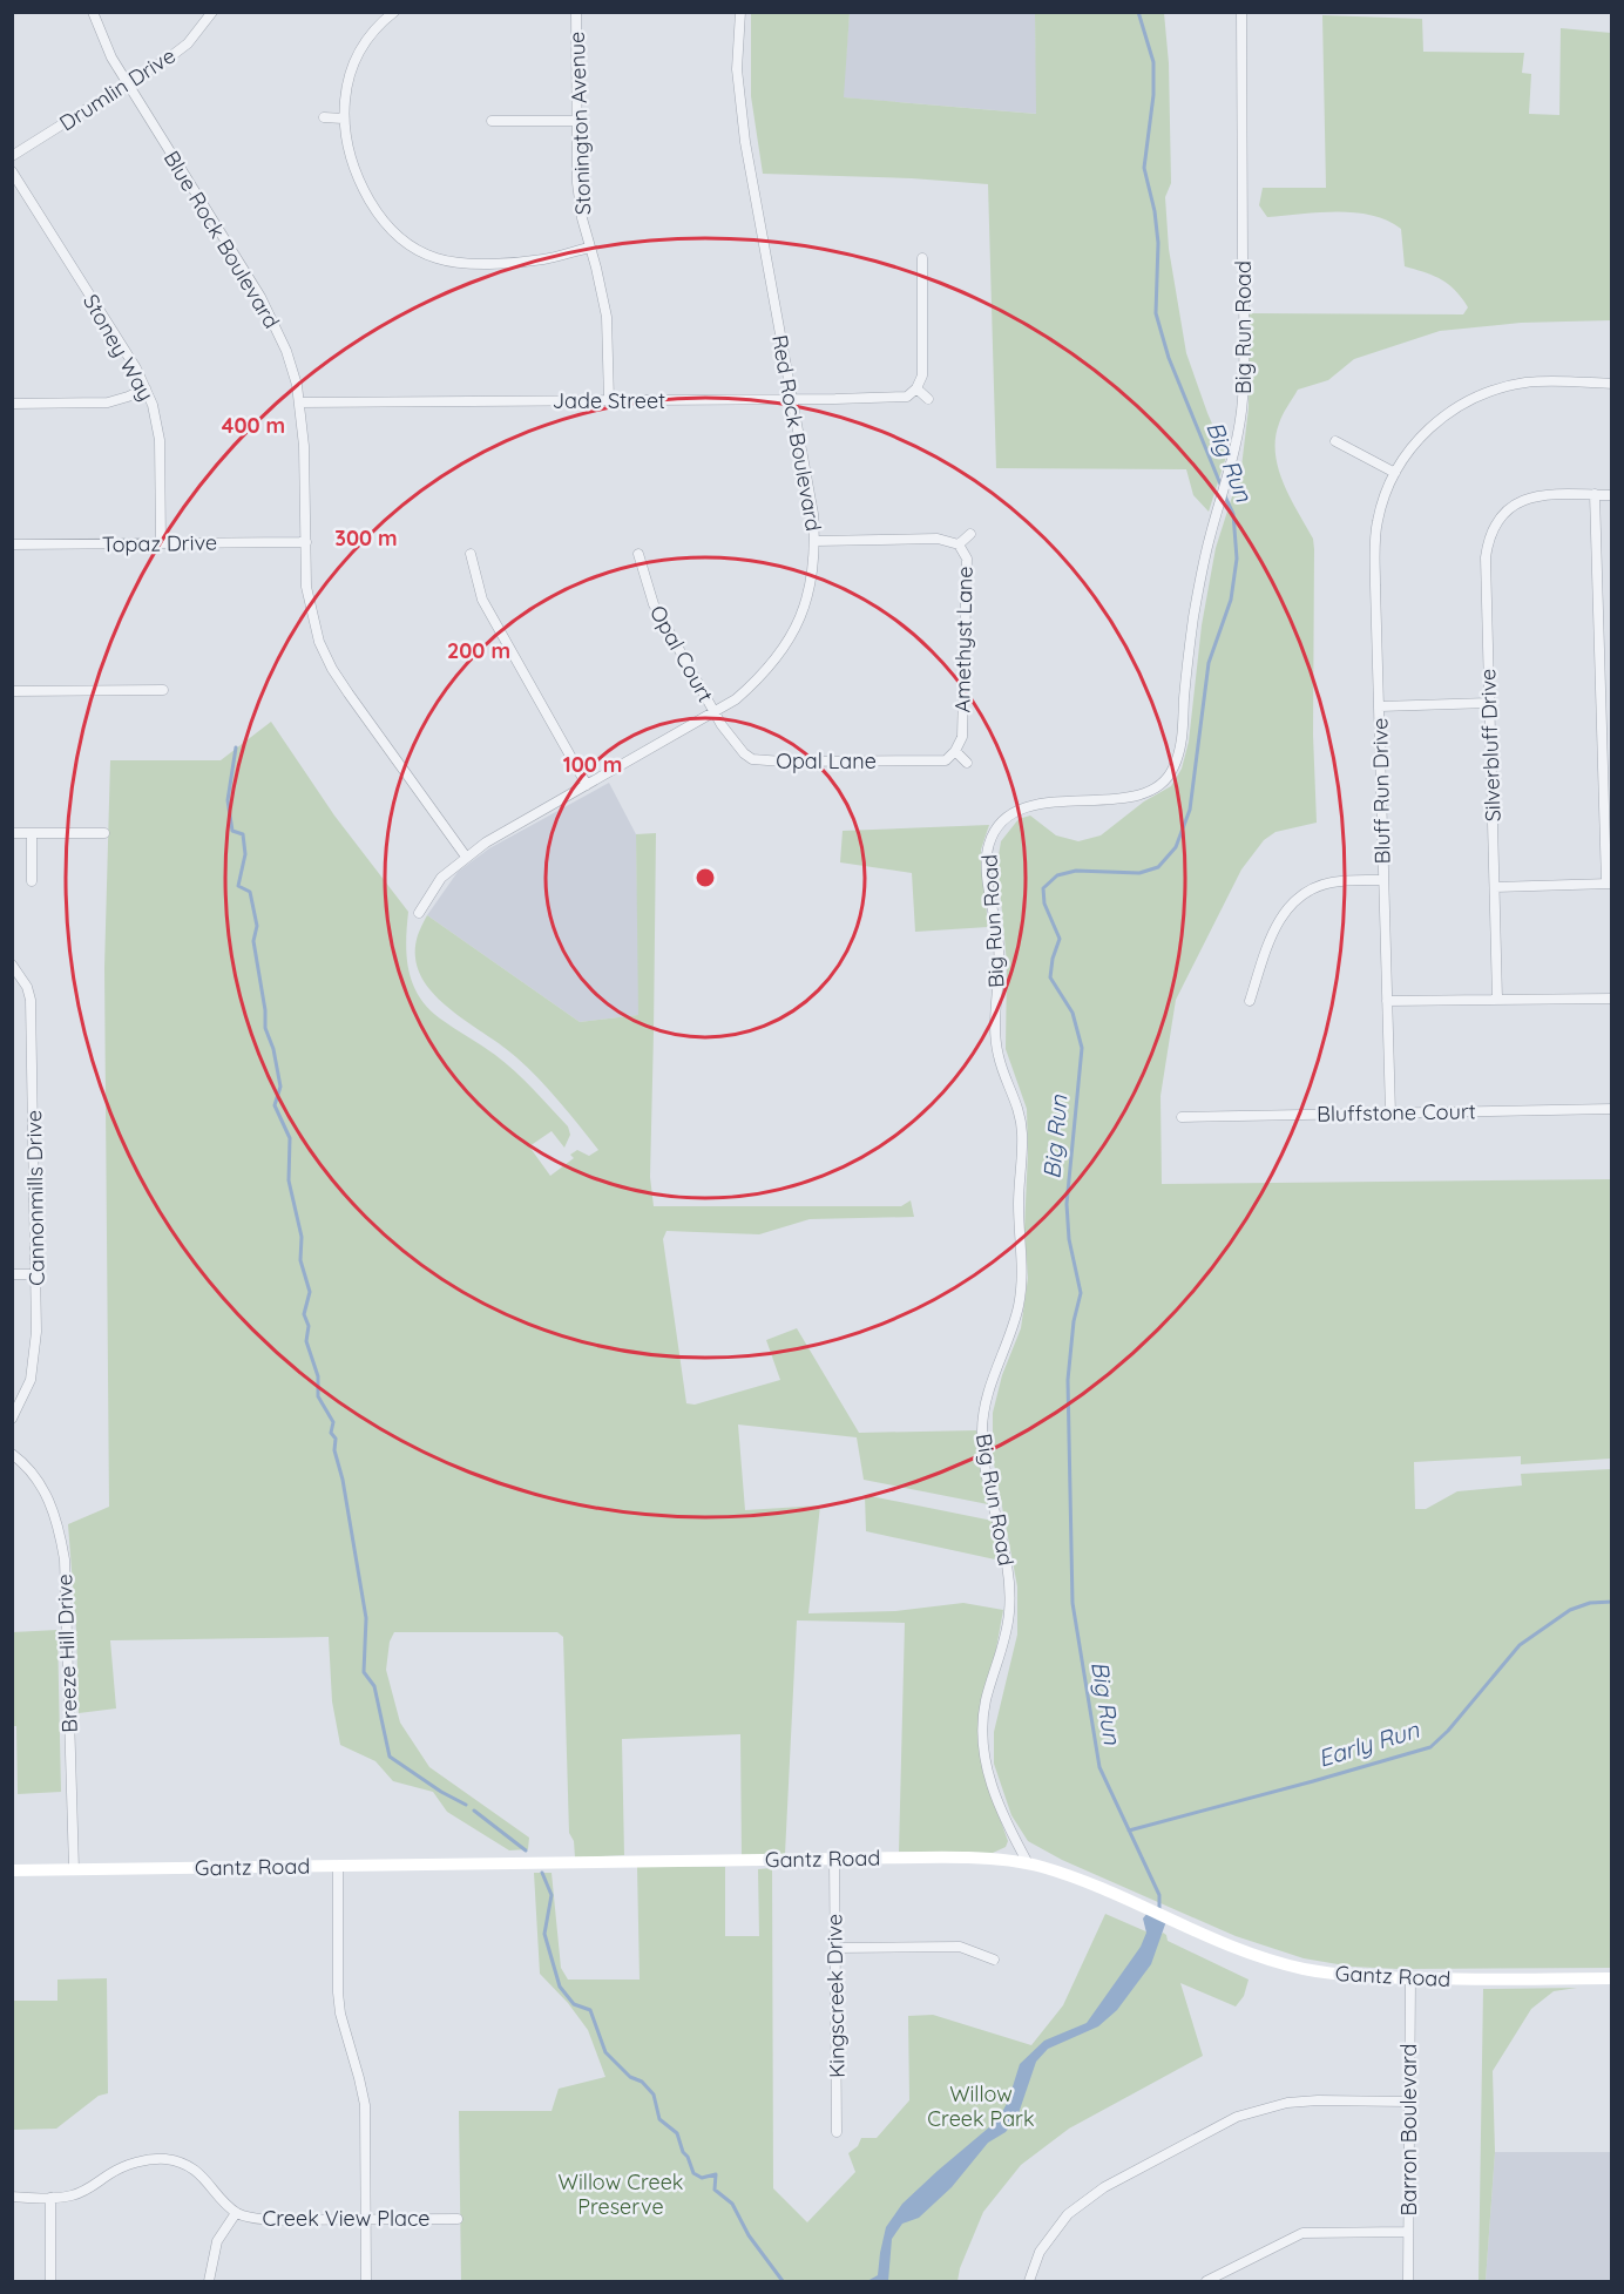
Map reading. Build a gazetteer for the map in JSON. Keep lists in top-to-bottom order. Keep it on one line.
{"streets":{"main road":["Gantz Road"],"street":["Drumlin Drive","Stonington Avenue","Blue Rock Boulevard","Big Run Road","Stoney Way","Jade Street","Red Rock Boulevard","Topaz Drive","Amethyst Lane","Opal Court","Silverbluff Drive","Opal Lane","Bluff Run Drive","Bluffstone Court","Cannonmills Drive","Breeze Hill Drive","Kingscreek Drive","Barron Boulevard","Creek View Place"]},"crossings":[["Drumlin Drive","Blue Rock Boulevard"],["Stonington Avenue","Jade Street"],["Blue Rock Boulevard","Jade Street"],["Blue Rock Boulevard","Red Rock Boulevard"],["Blue Rock Boulevard","Topaz Drive"],["Big Run Road","Gantz Road"],["Stoney Way","Topaz Drive"],["Jade Street","Red Rock Boulevard"],["Red Rock Boulevard","Amethyst Lane"],["Red Rock Boulevard","Opal Court"],["Red Rock Boulevard","Opal Lane"],["Amethyst Lane","Opal Lane"],["Opal Court","Opal Lane"],["Bluff Run Drive","Bluffstone Court"],["Breeze Hill Drive","Gantz Road"],["Gantz Road","Kingscreek Drive"],["Gantz Road","Barron Boulevard"]],"water":["Big Run","Early Run"],"parks":["Willow Creek Park","Willow Creek Preserve"],"rings":["400 m","300 m","200 m","100 m"]}
